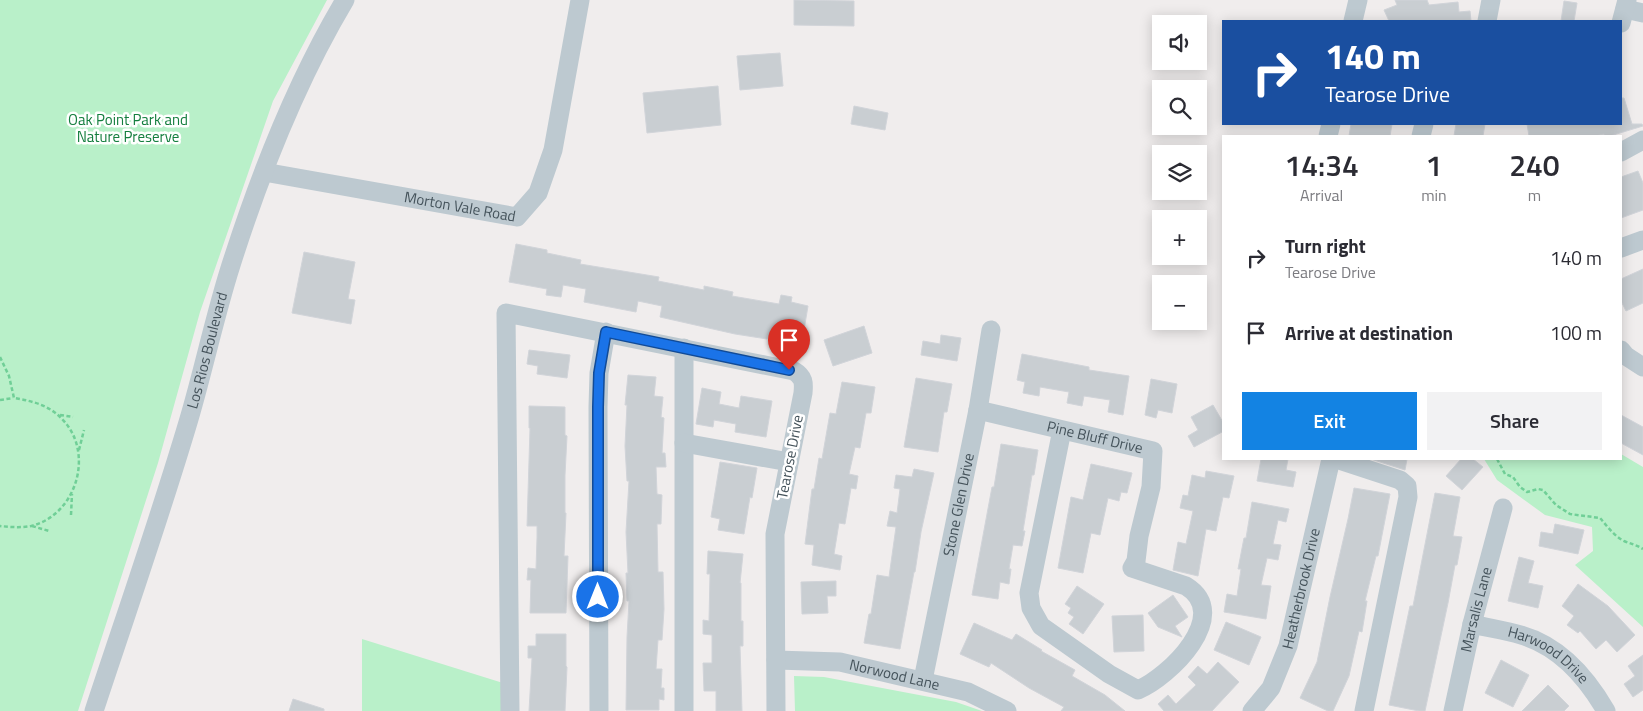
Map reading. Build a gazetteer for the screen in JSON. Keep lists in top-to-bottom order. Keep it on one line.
{"streets":{"street":["Morton Vale Road","Los Rios Boulevard","Pine Bluff Drive","Tearose Drive","Stone Glen Drive","Heatherbrook Drive","Marsalis Lane","Harwood Drive","Norwood Lane"]},"crossings":[["Morton Vale Road","Los Rios Boulevard"],["Pine Bluff Drive","Stone Glen Drive"],["Tearose Drive","Norwood Lane"],["Stone Glen Drive","Norwood Lane"],["Marsalis Lane","Harwood Drive"]],"parks":["Oak Point Park and Nature Preserve"],"page":{"map_buttons":["+","−"],"turn":["140 m","Tearose Drive"],"eta":["14:34","Arrival","1","min","240","m"],"list":[{"name":"Turn right","note":"Tearose Drive","value":"140 m"},{"name":"Arrive at destination","value":"100 m"}],"buttons":["Exit","Share"]}}
